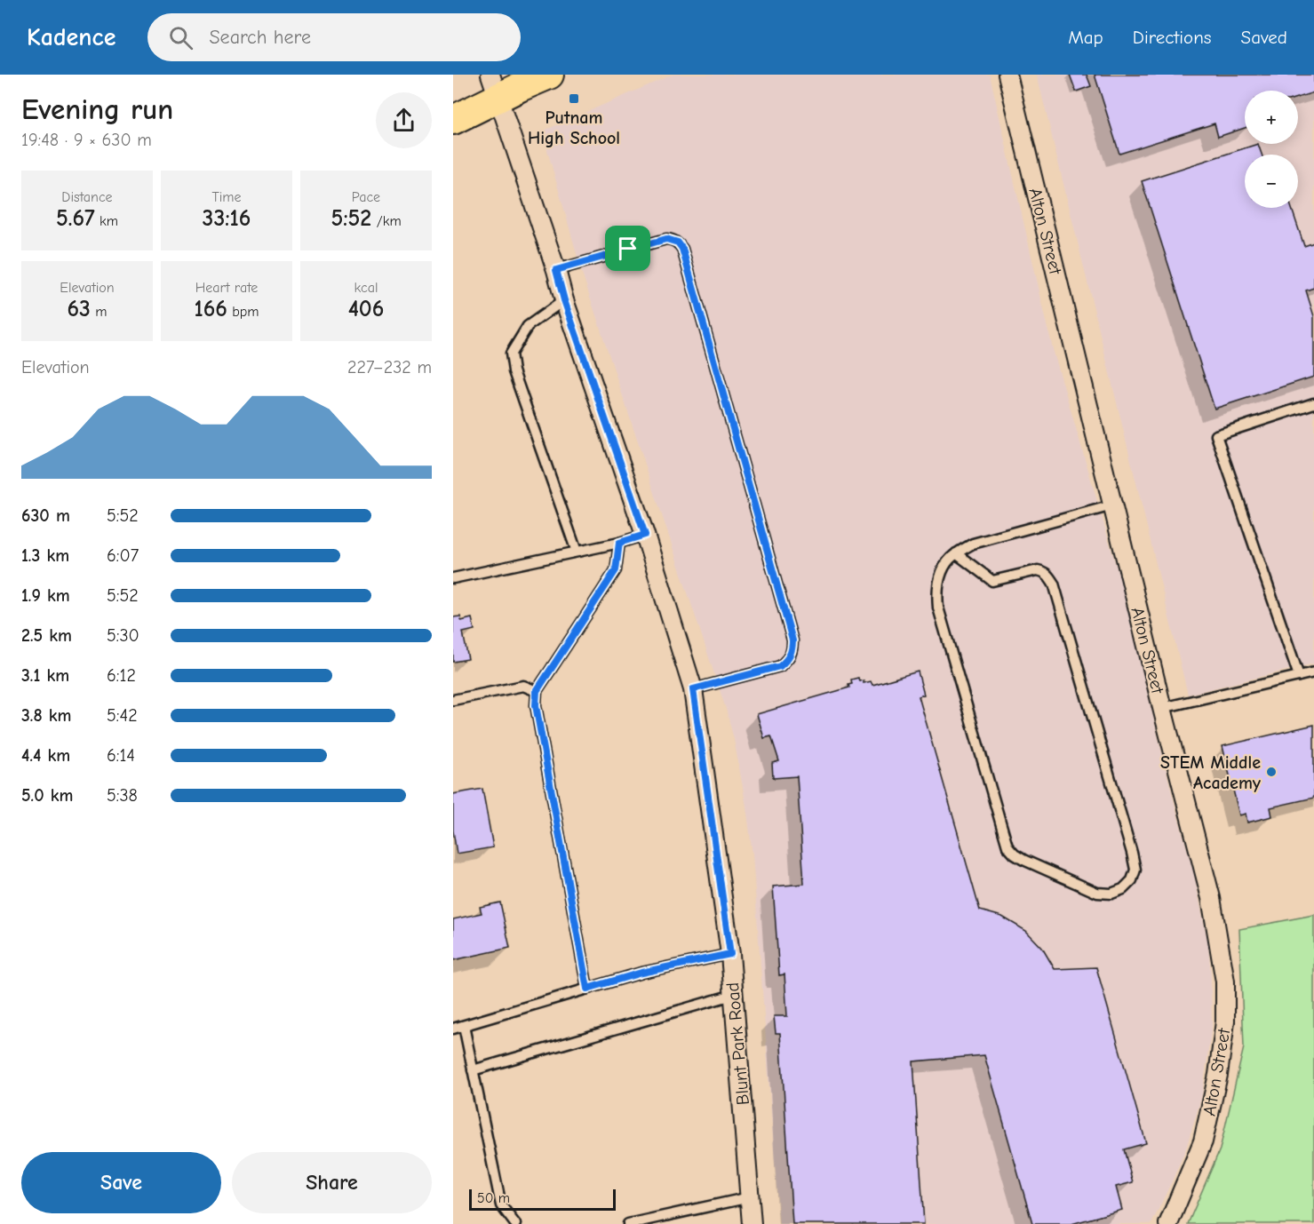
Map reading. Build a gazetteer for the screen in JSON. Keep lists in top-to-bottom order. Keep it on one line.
{"streets":{"street":["Alton Street","Blunt Park Road"]},"places":{"transit":["Putnam High School"],"other":["STEM Middle Academy"]},"scale_bar":"50 m","page":{"header":"Kadence","search":"Search here","nav":["Map","Directions","Saved"],"heading":["Evening run","19:48 · 9 × 630 m"],"map_buttons":["+","−"],"stats":[["Distance","5.67 km"],["Time","33:16"],["Pace","5:52 /km"],["Elevation","63 m"],["Heart rate","166 bpm"],["kcal","406"]],"chart":["Elevation","227–232 m"],"list":[{"name":"630 m","note":"5:52"},{"name":"1.3 km","note":"6:07"},{"name":"1.9 km","note":"5:52"},{"name":"2.5 km","note":"5:30"},{"name":"3.1 km","note":"6:12"},{"name":"3.8 km","note":"5:42"},{"name":"4.4 km","note":"6:14"},{"name":"5.0 km","note":"5:38"}],"buttons":["Save","Share"],"scale":"50 m"}}
